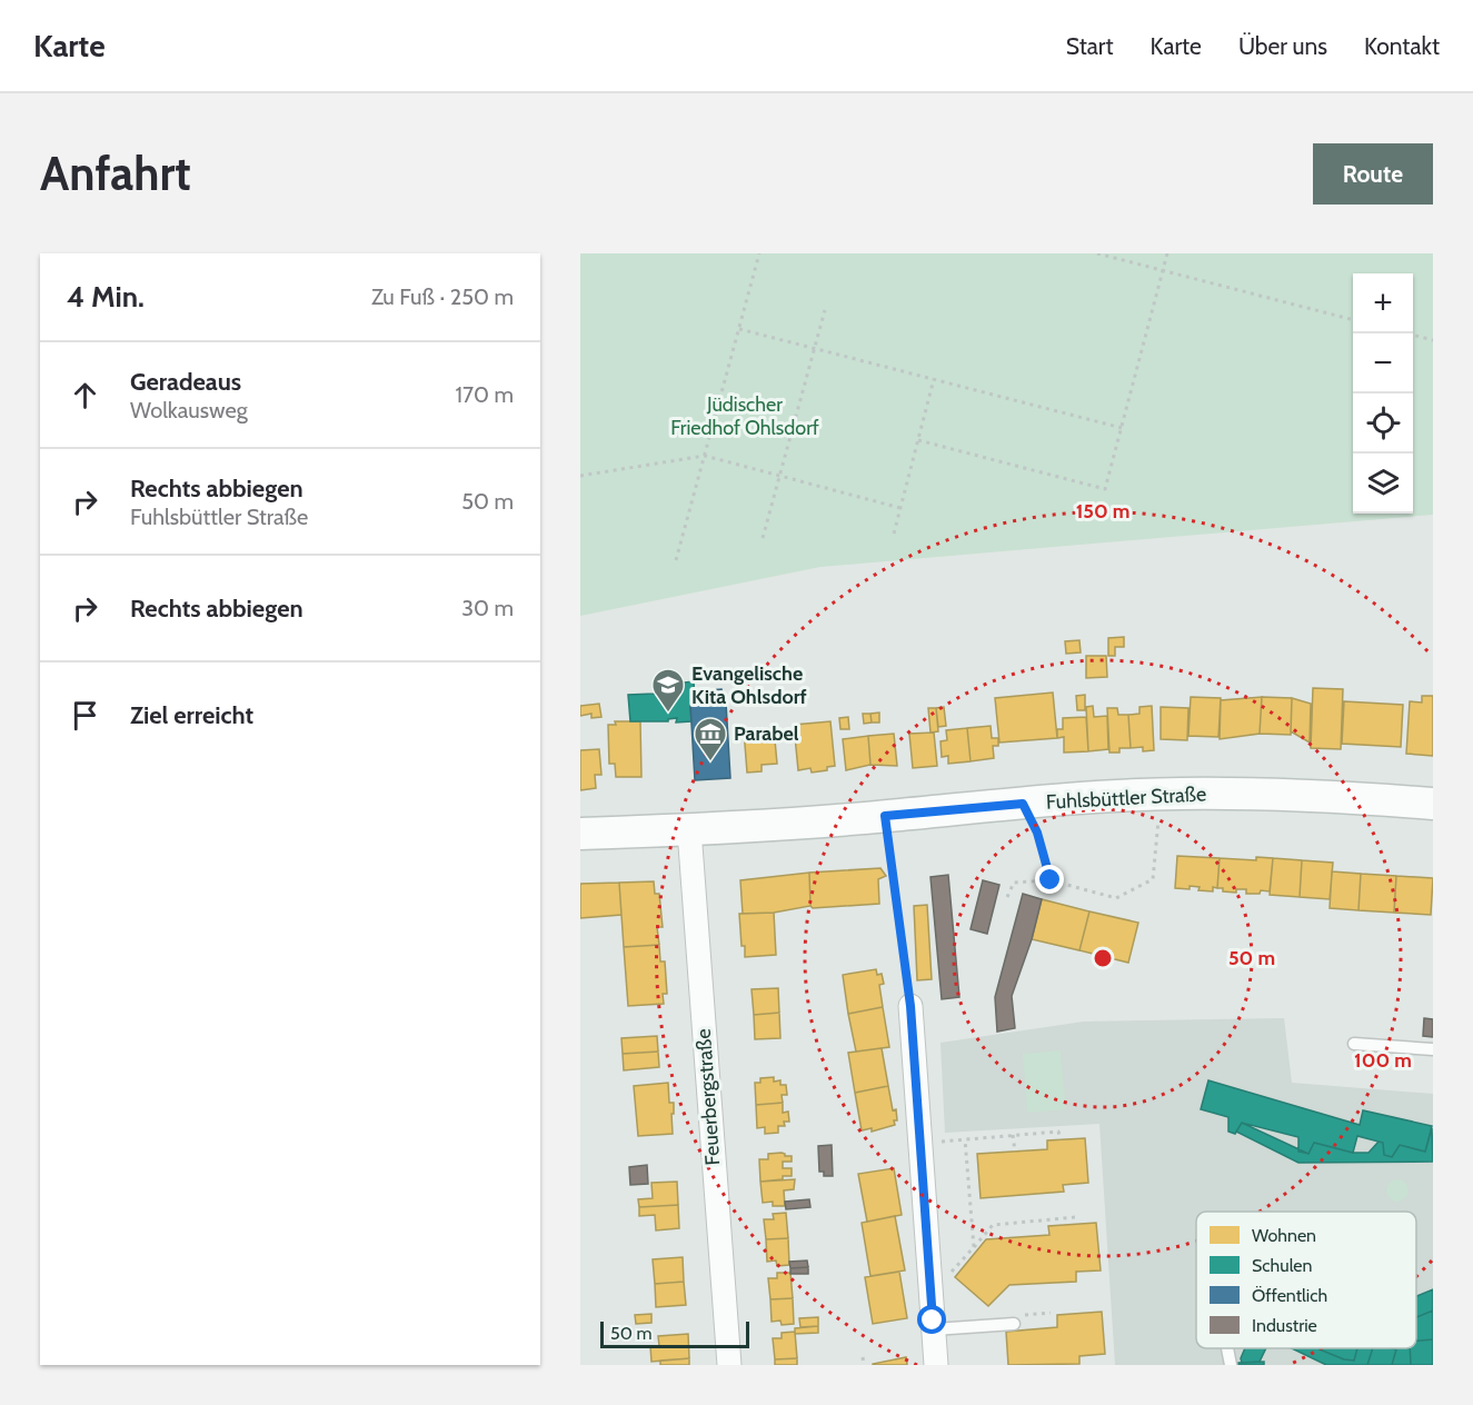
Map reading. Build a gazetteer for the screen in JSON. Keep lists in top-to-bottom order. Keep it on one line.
{"streets":{"main road":["Fuhlsbüttler Straße"],"street":["Feuerbergstraße"]},"crossings":[["Fuhlsbüttler Straße","Feuerbergstraße"]],"parks":["Jüdischer Friedhof Ohlsdorf"],"places":{"school or university":["Evangelische Kita Ohlsdorf"],"museum":["Parabel"]},"legend":["Wohnen","Schulen","Öffentlich","Industrie"],"scale_bar":"50 m","page":{"header":"Karte","nav":["Start","Karte","Über uns","Kontakt"],"buttons":"Route","title":"Anfahrt","heading":["4 Min.","Zu Fuß · 250 m"],"map_buttons":["+","−"],"list":[["Geradeaus","Wolkausweg","170 m"],["Rechts abbiegen","Fuhlsbüttler Straße","50 m"],["Rechts abbiegen","30 m"],"Ziel erreicht"],"scale":"50 m"},"rings":["150 m","50 m","100 m"]}
